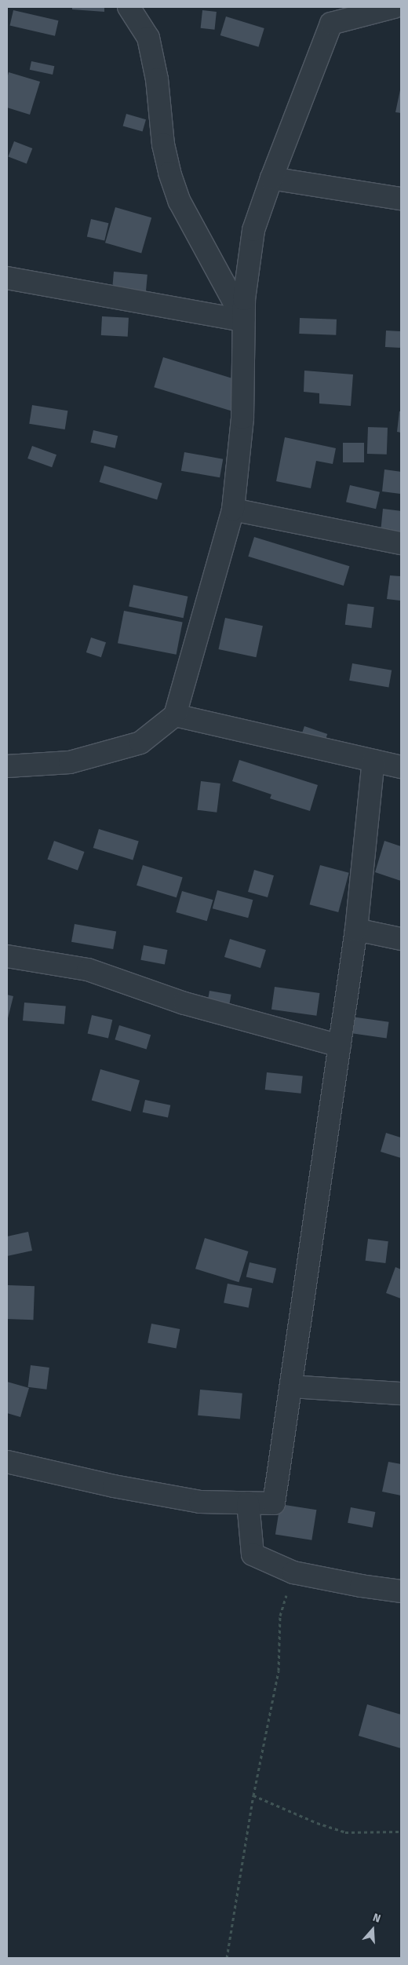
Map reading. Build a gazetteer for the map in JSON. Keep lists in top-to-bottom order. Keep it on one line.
{"north":"top"}
